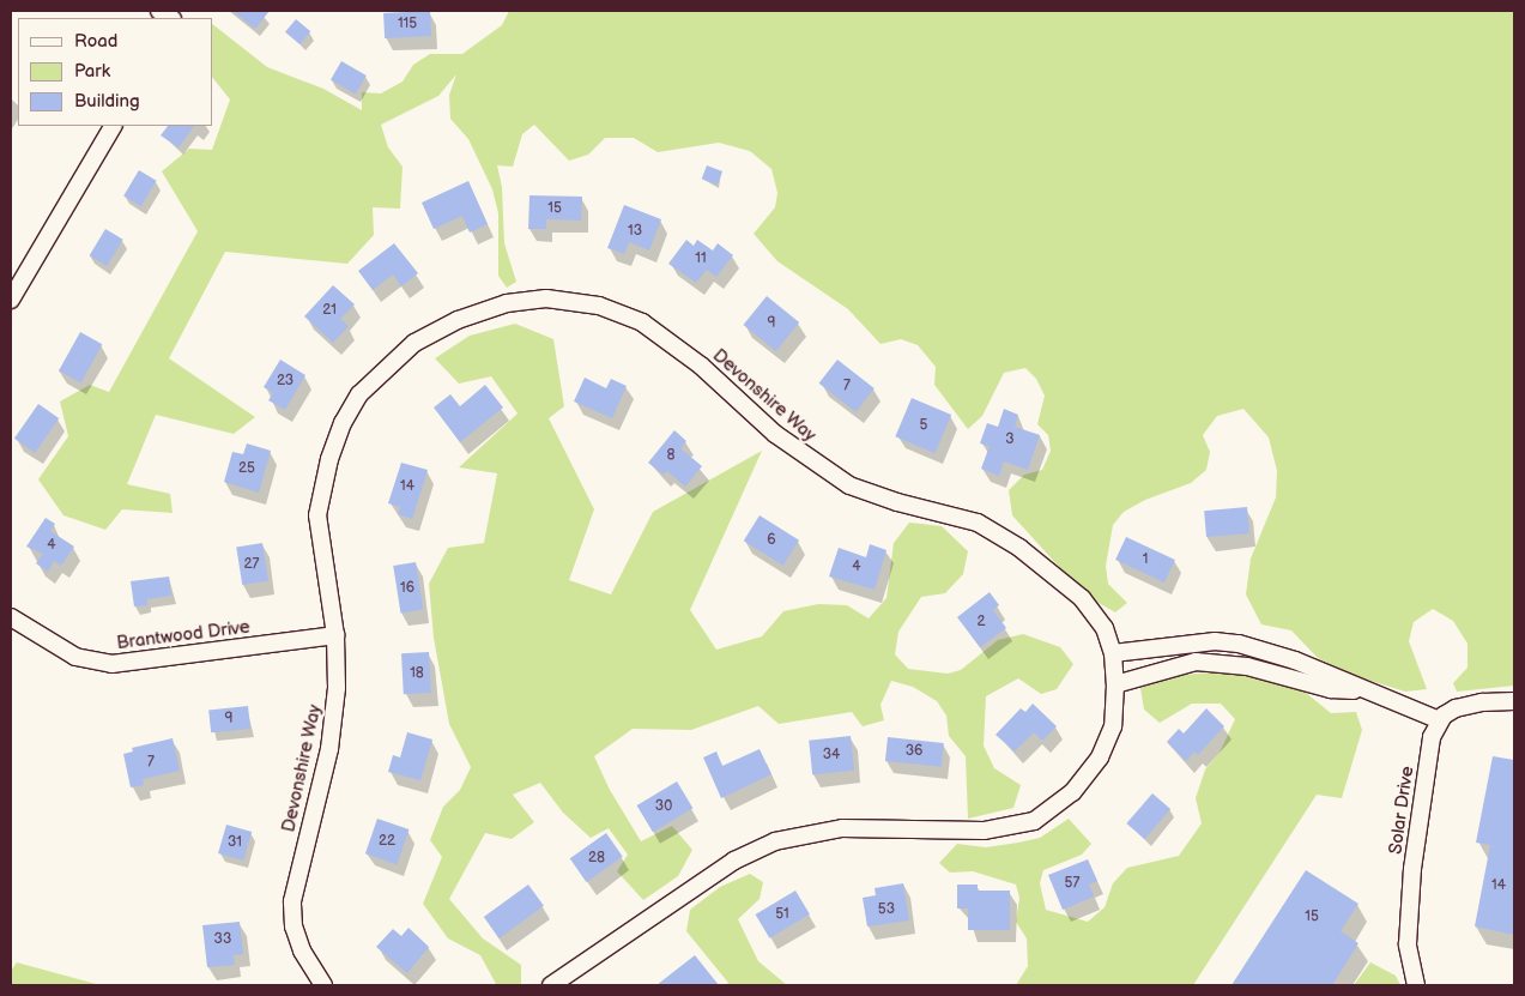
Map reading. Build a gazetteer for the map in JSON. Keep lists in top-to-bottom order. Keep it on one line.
{"streets":{"street":["Devonshire Way","Brantwood Drive","Solar Drive"]},"crossings":[["Devonshire Way","Brantwood Drive"]],"house_numbers":["115","15","13","11","21","9","23","7","5","3","8","25","14","6","4","1","27","4","16","2","18","9","36","34","7","30","22","31","28","57","14","53","51","15","33"],"legend":["Road","Park","Building"]}
